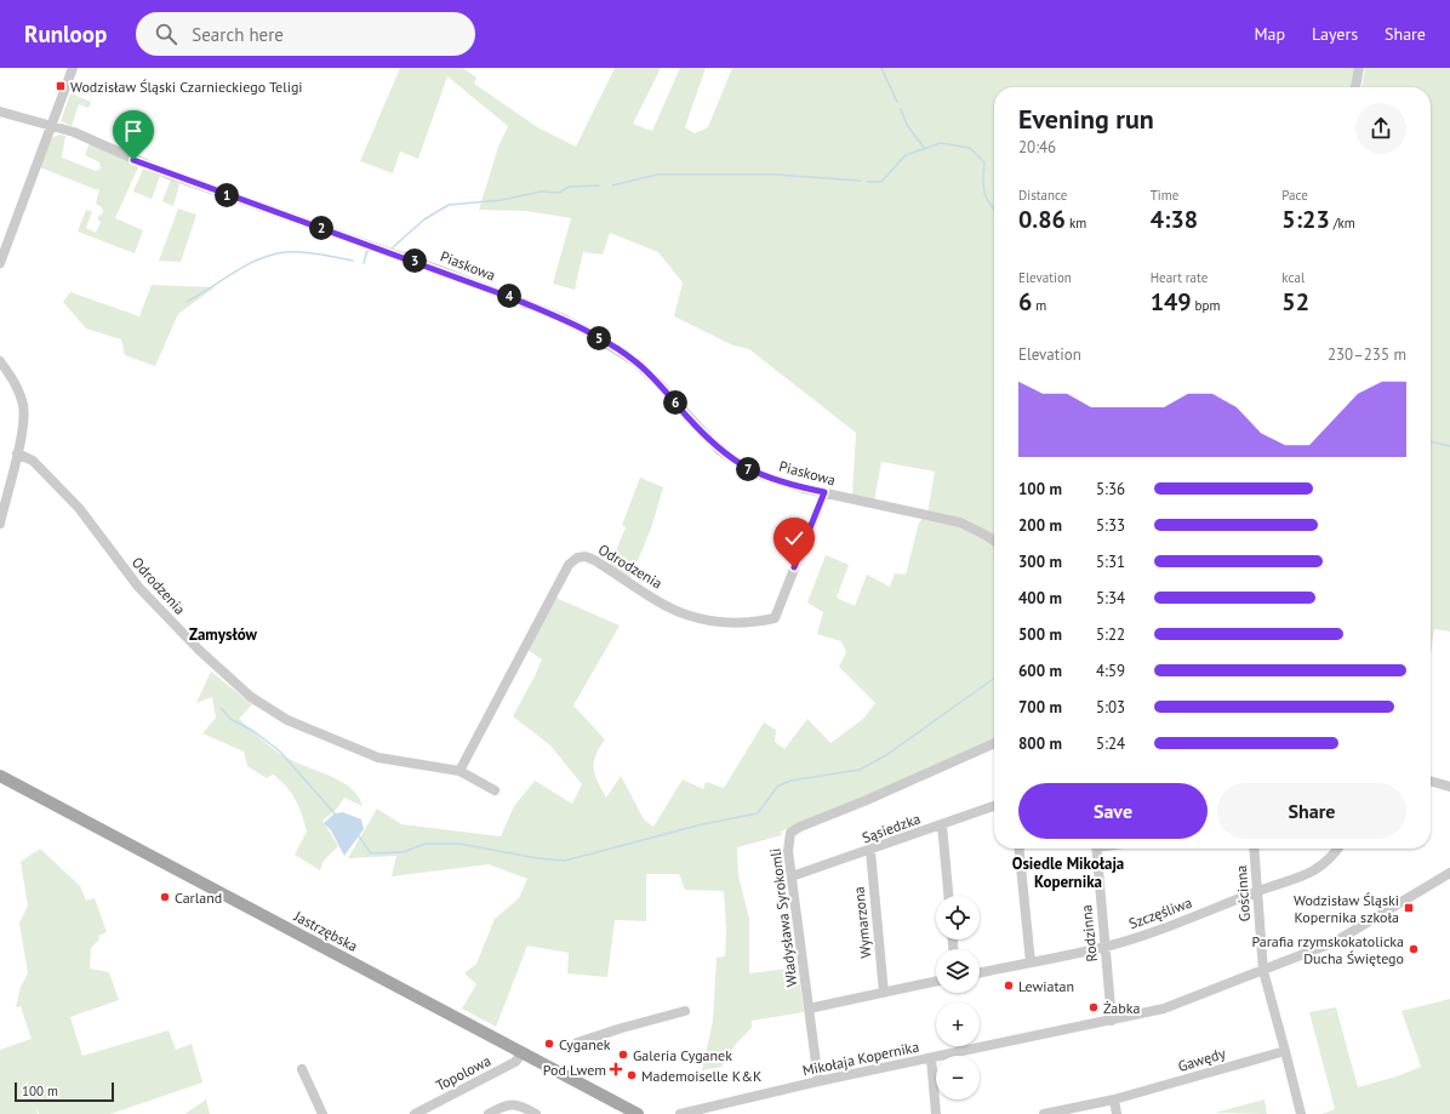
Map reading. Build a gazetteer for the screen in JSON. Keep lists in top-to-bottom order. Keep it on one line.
{"streets":{"main road":["Jastrzębska"],"street":["Piaskowa","Odrodzenia","Sąsiedzka","Gościnna","Szczęśliwa","Władysława Syrokomli","Wymarzona","Rodzinna","Mikołaja Kopernika","Gawędy","Topolowa"]},"crossings":[["Piaskowa","Odrodzenia"],["Sąsiedzka","Władysława Syrokomli"],["Sąsiedzka","Wymarzona"],["Gościnna","Szczęśliwa"],["Gościnna","Mikołaja Kopernika"],["Szczęśliwa","Rodzinna"],["Władysława Syrokomli","Mikołaja Kopernika"],["Jastrzębska","Topolowa"],["Rodzinna","Mikołaja Kopernika"]],"districts":["Zamysłów","Osiedle Mikołaja Kopernika"],"places":{"transit":["Wodzisław Śląski Czarnieckiego Teligi","Wodzisław Śląski Kopernika szkoła"],"other":["Carland","Parafia rzymskokatolicka Ducha Świętego","Lewiatan","Żabka","Cyganek","Galeria Cyganek","Mademoiselle K&K"],"health":["Pod Lwem"]},"scale_bar":"100 m","page":{"header":"Runloop","search":"Search here","nav":["Map","Layers","Share"],"heading":["Evening run","20:46"],"stats":[["Distance","0.86 km"],["Time","4:38"],["Pace","5:23 /km"],["Elevation","6 m"],["Heart rate","149 bpm"],["kcal","52"]],"pins":["1","2","3","4","5","6","7"],"chart":["Elevation","230–235 m"],"list":[{"name":"100 m","note":"5:36"},{"name":"200 m","note":"5:33"},{"name":"300 m","note":"5:31"},{"name":"400 m","note":"5:34"},{"name":"500 m","note":"5:22"},{"name":"600 m","note":"4:59"},{"name":"700 m","note":"5:03"},{"name":"800 m","note":"5:24"}],"buttons":["Save","Share"],"map_buttons":["+","−"],"scale":"100 m"}}
